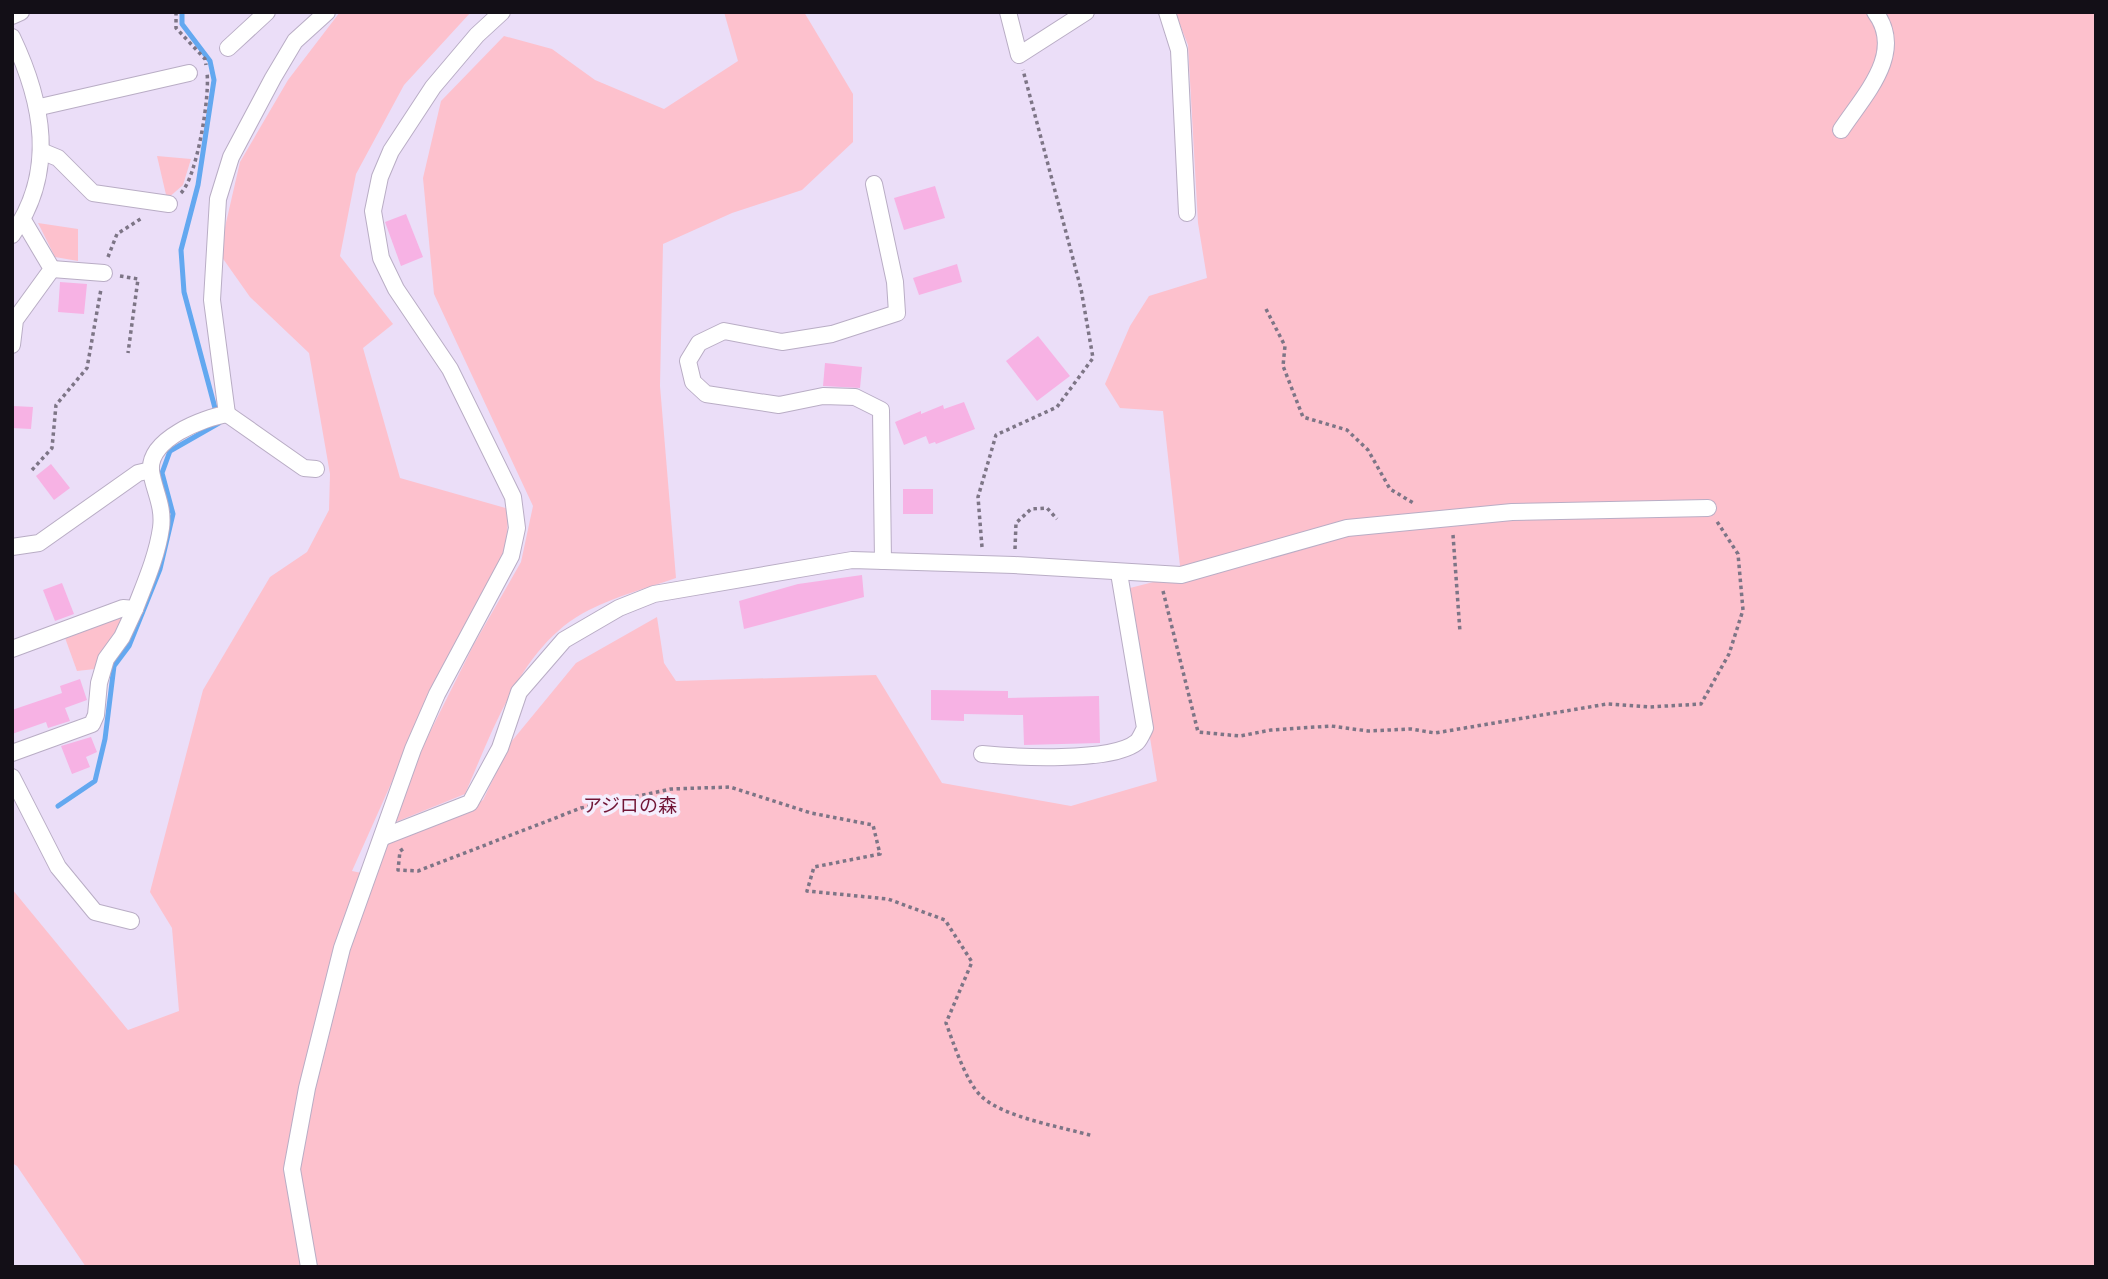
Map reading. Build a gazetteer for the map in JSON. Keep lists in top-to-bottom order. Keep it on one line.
{"parks":["アジロの森"]}
